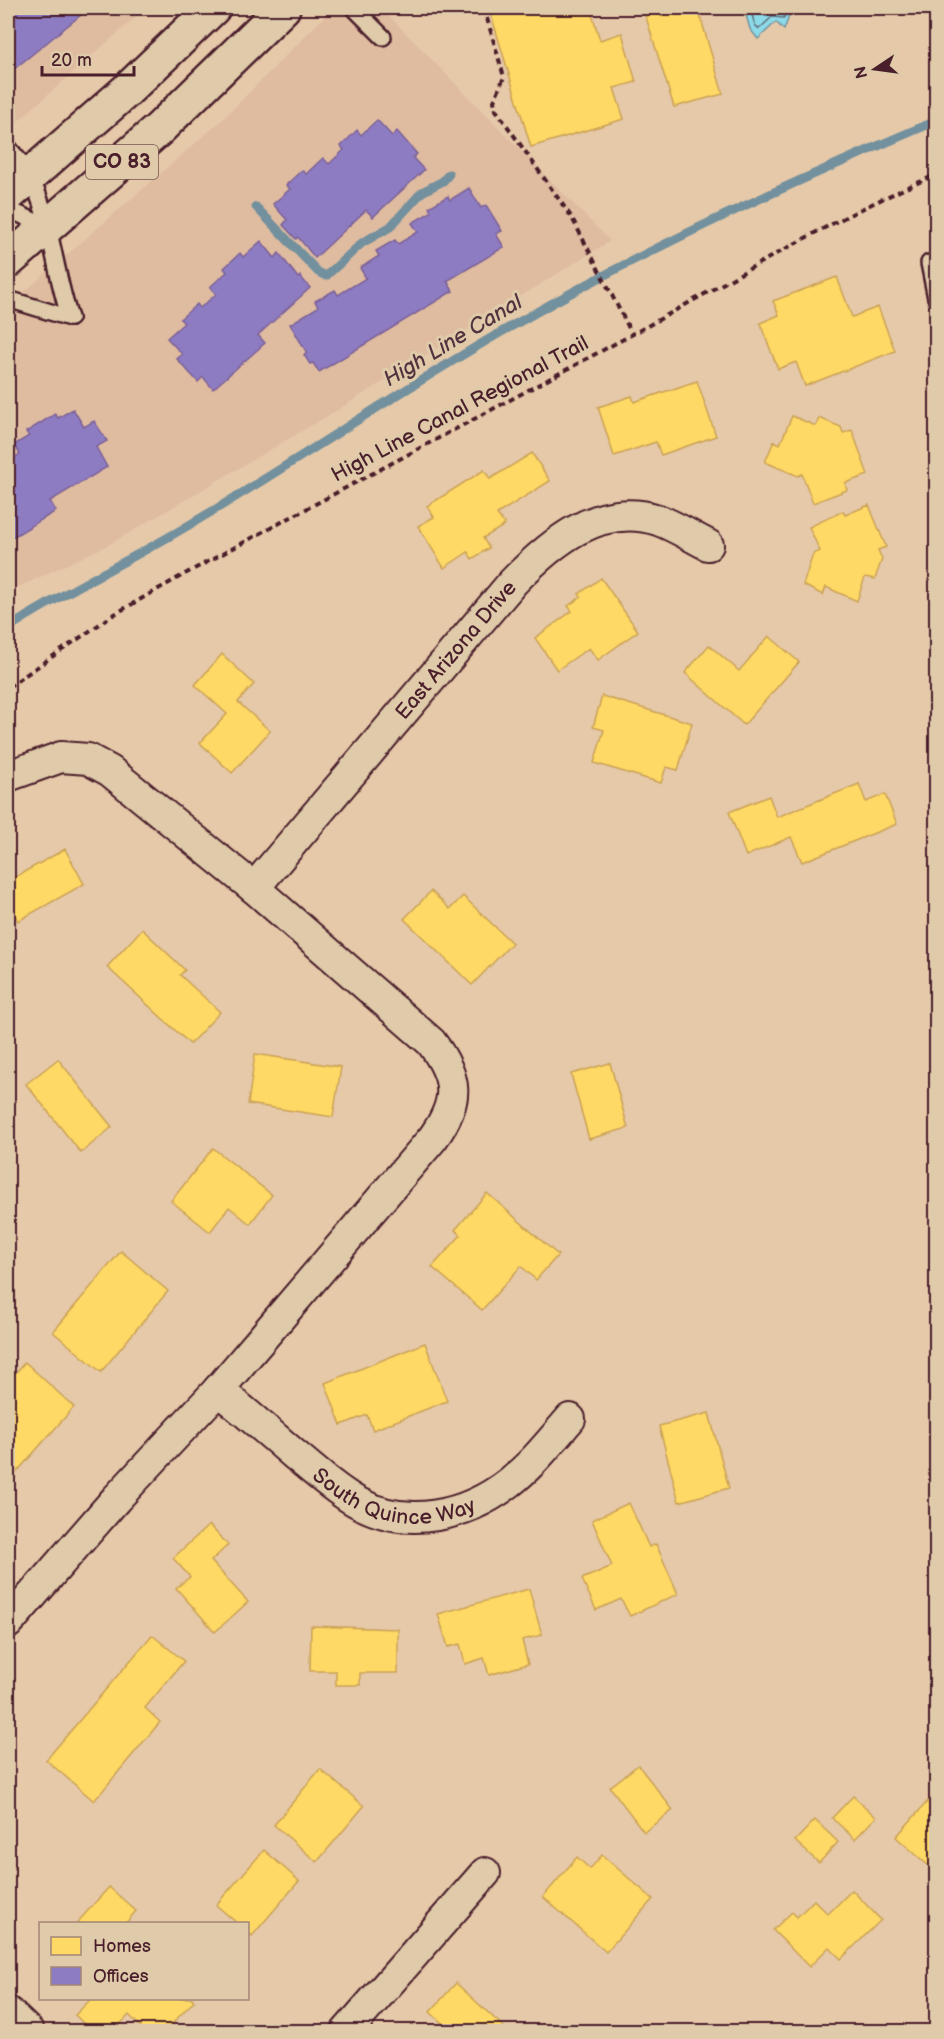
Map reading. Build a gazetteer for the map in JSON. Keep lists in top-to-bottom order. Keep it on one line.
{"streets":{"main road":["CO 83"],"street":["East Arizona Drive","South Quince Way"],"path":["High Line Canal Regional Trail"]},"water":["High Line Canal"],"legend":["Homes","Offices"],"scale_bar":"20 m","north":"left"}
